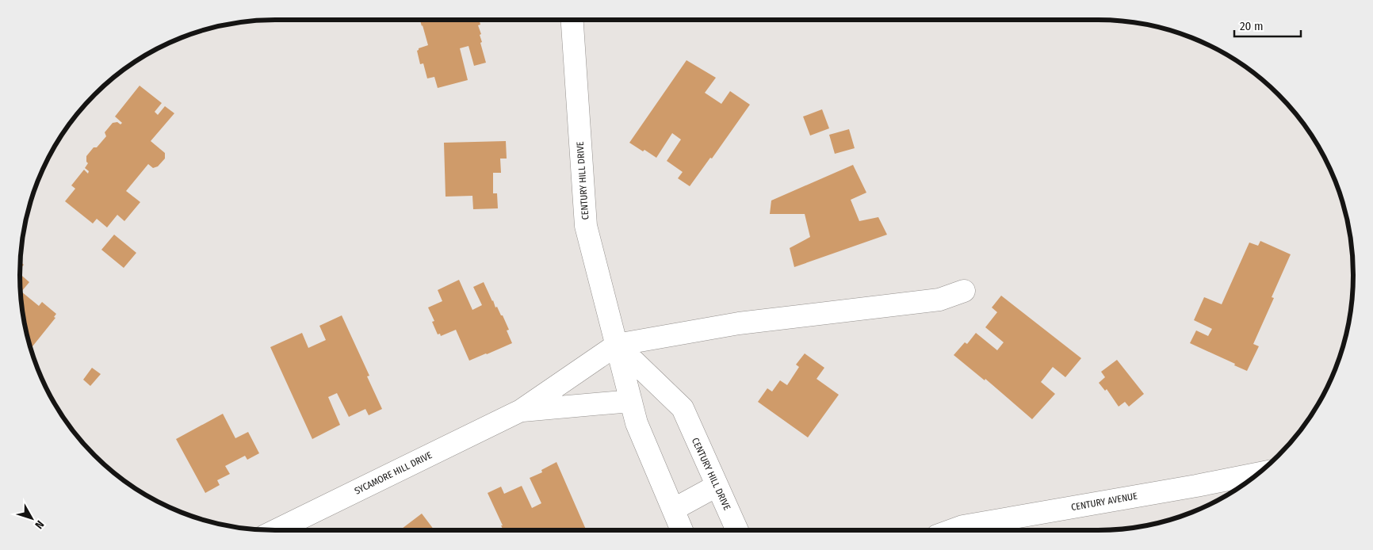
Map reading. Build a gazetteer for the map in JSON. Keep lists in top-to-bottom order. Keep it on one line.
{"streets":{"street":["CENTURY HILL DRIVE","SYCAMORE HILL DRIVE","CENTURY AVENUE"]},"scale_bar":"20 m","north":"bottom right"}
